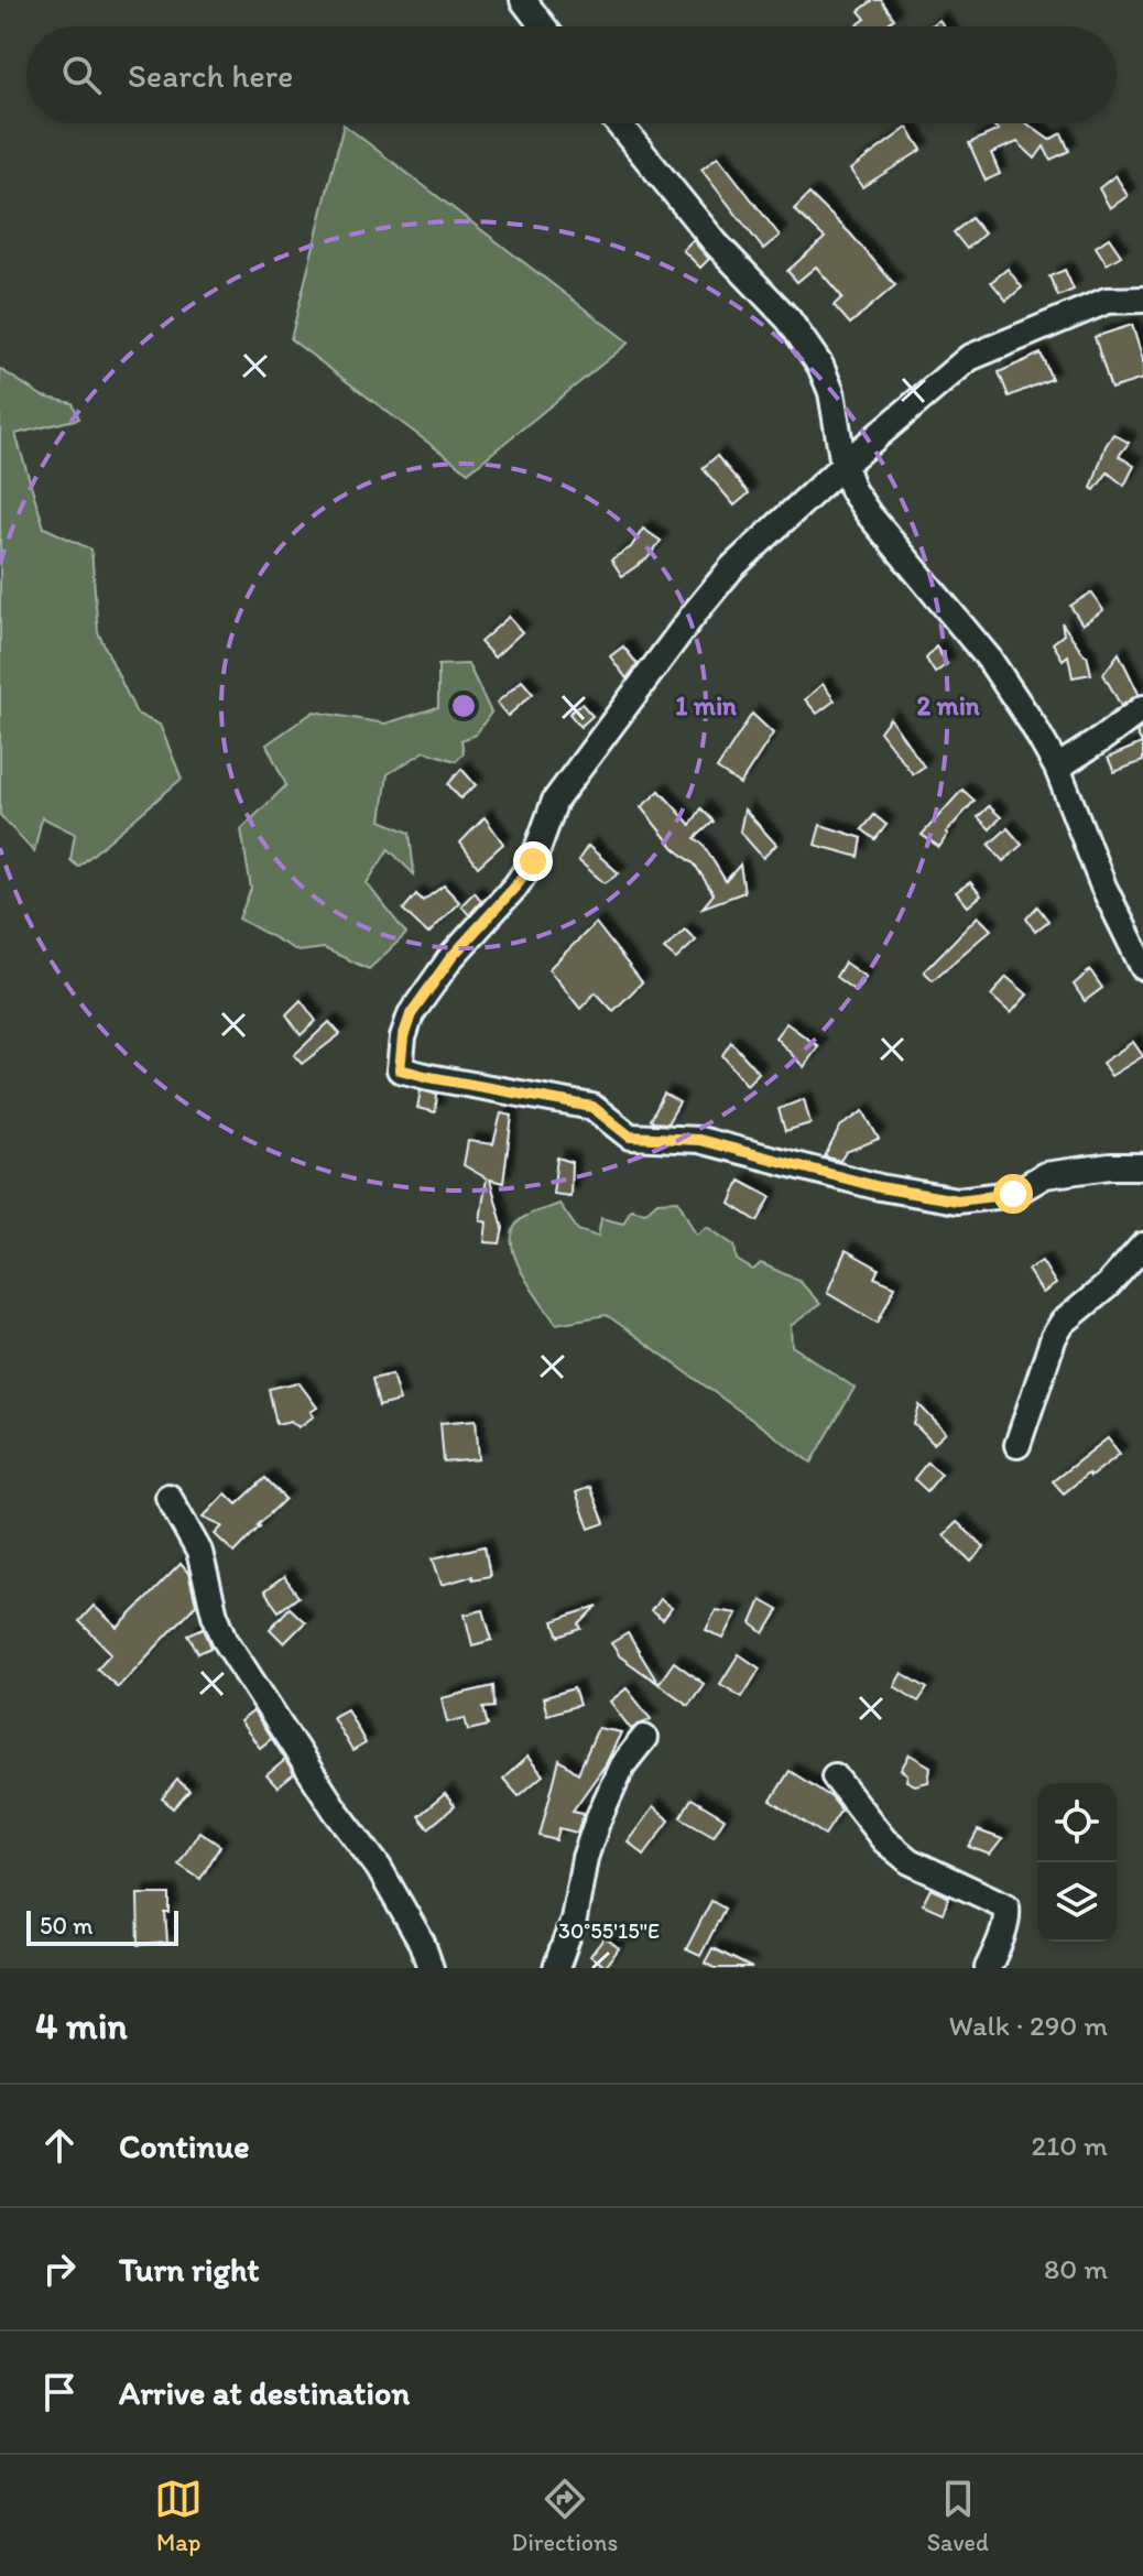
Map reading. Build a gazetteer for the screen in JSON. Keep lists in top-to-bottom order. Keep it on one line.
{"scale_bar":"50 m","page":{"search":"Search here","scale":"50 m","heading":["4 min","Walk · 290 m"],"list":[["Continue","210 m"],["Turn right","80 m"],"Arrive at destination"],"nav":["Map","Directions","Saved"]},"coordinates":["30°55'15\"E"],"rings":["1 min","2 min"]}
